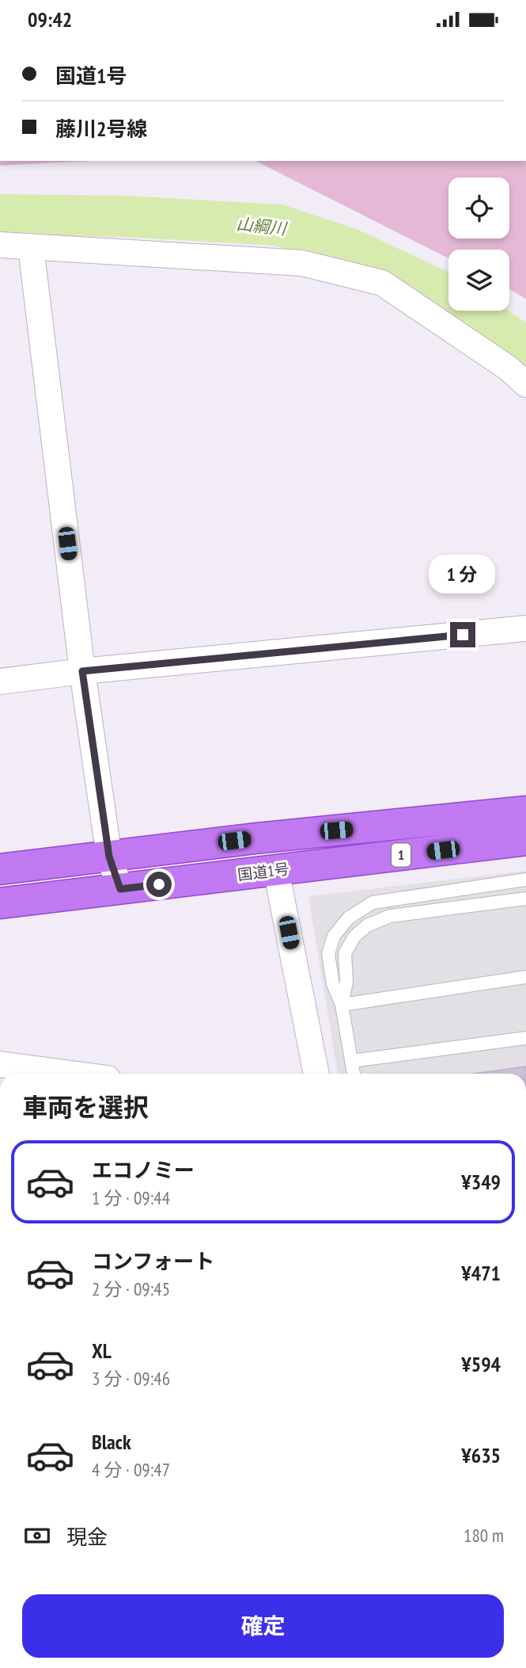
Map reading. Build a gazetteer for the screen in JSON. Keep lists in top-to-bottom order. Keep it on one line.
{"streets":{"highway":["1","国道1号"]},"water":["山綱川"],"page":{"status":"09:42","banner":["国道1号","藤川2号線"],"bubble":"1 分","heading":"車両を選択","list":[{"name":"エコノミー","note":"1 分 · 09:44","value":"¥349"},{"name":"コンフォート","note":"2 分 · 09:45","value":"¥471"},{"name":"XL","note":"3 分 · 09:46","value":"¥594"},{"name":"Black","note":"4 分 · 09:47","value":"¥635"}],"pay":["現金","180 m"],"buttons":"確定"}}
